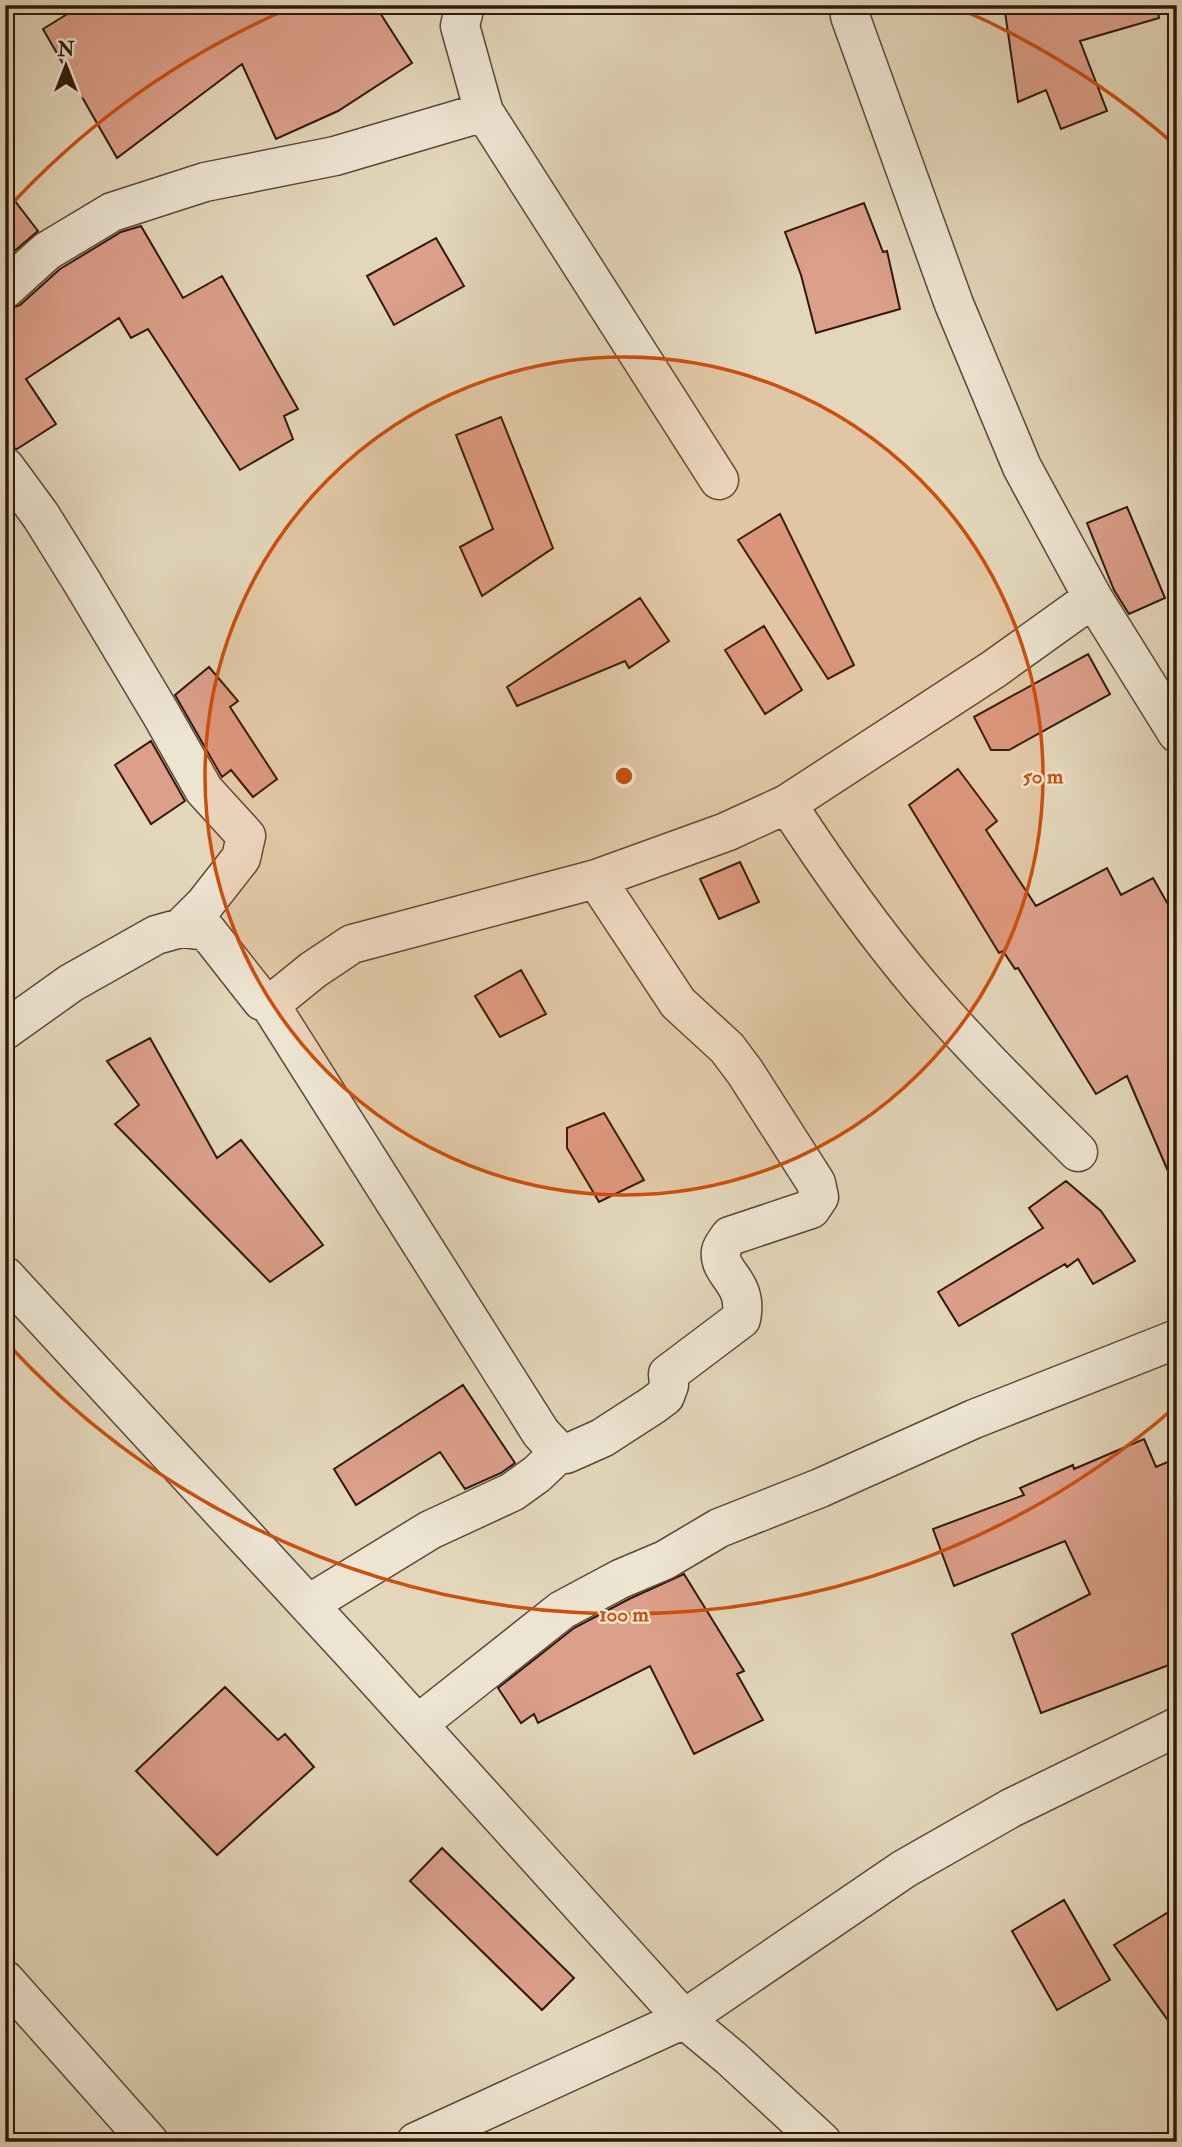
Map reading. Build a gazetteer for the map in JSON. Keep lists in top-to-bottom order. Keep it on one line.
{"north":"top","rings":["50 m","100 m"]}
